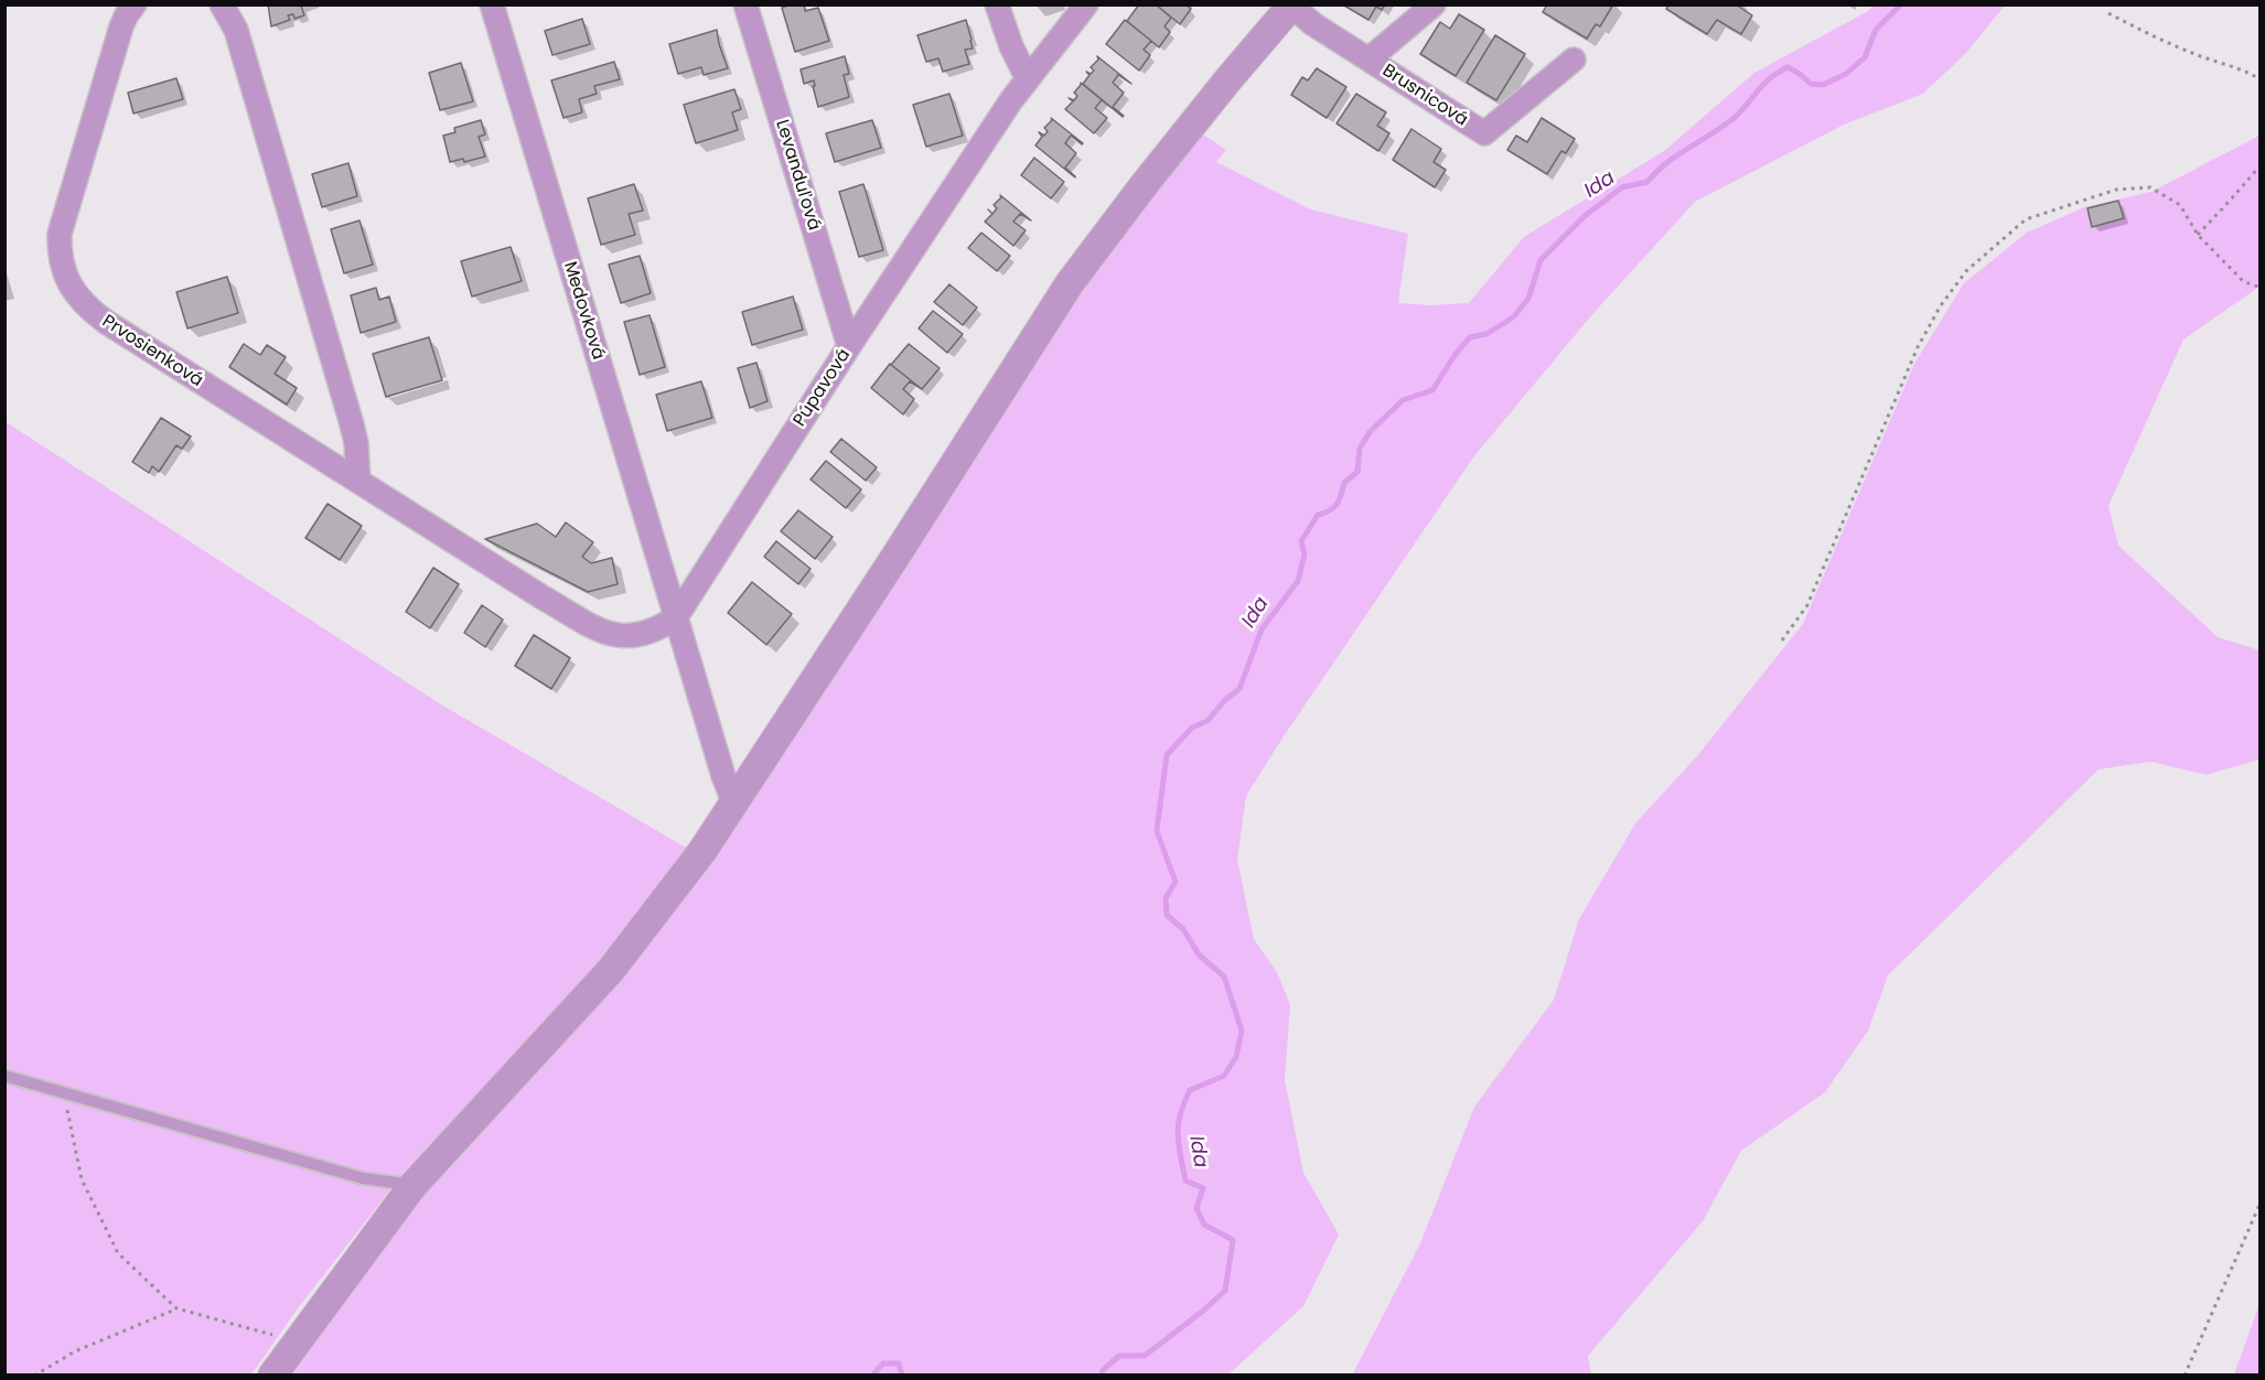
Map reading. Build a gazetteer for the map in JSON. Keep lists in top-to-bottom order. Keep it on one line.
{"streets":{"street":["Brusnicová","Levanduľová","Medovková","Prvosienková","Púpavová"]},"crossings":[["Levanduľová","Púpavová"],["Medovková","Prvosienková"],["Medovková","Púpavová"],["Prvosienková","Púpavová"]],"water":["Ida"]}
